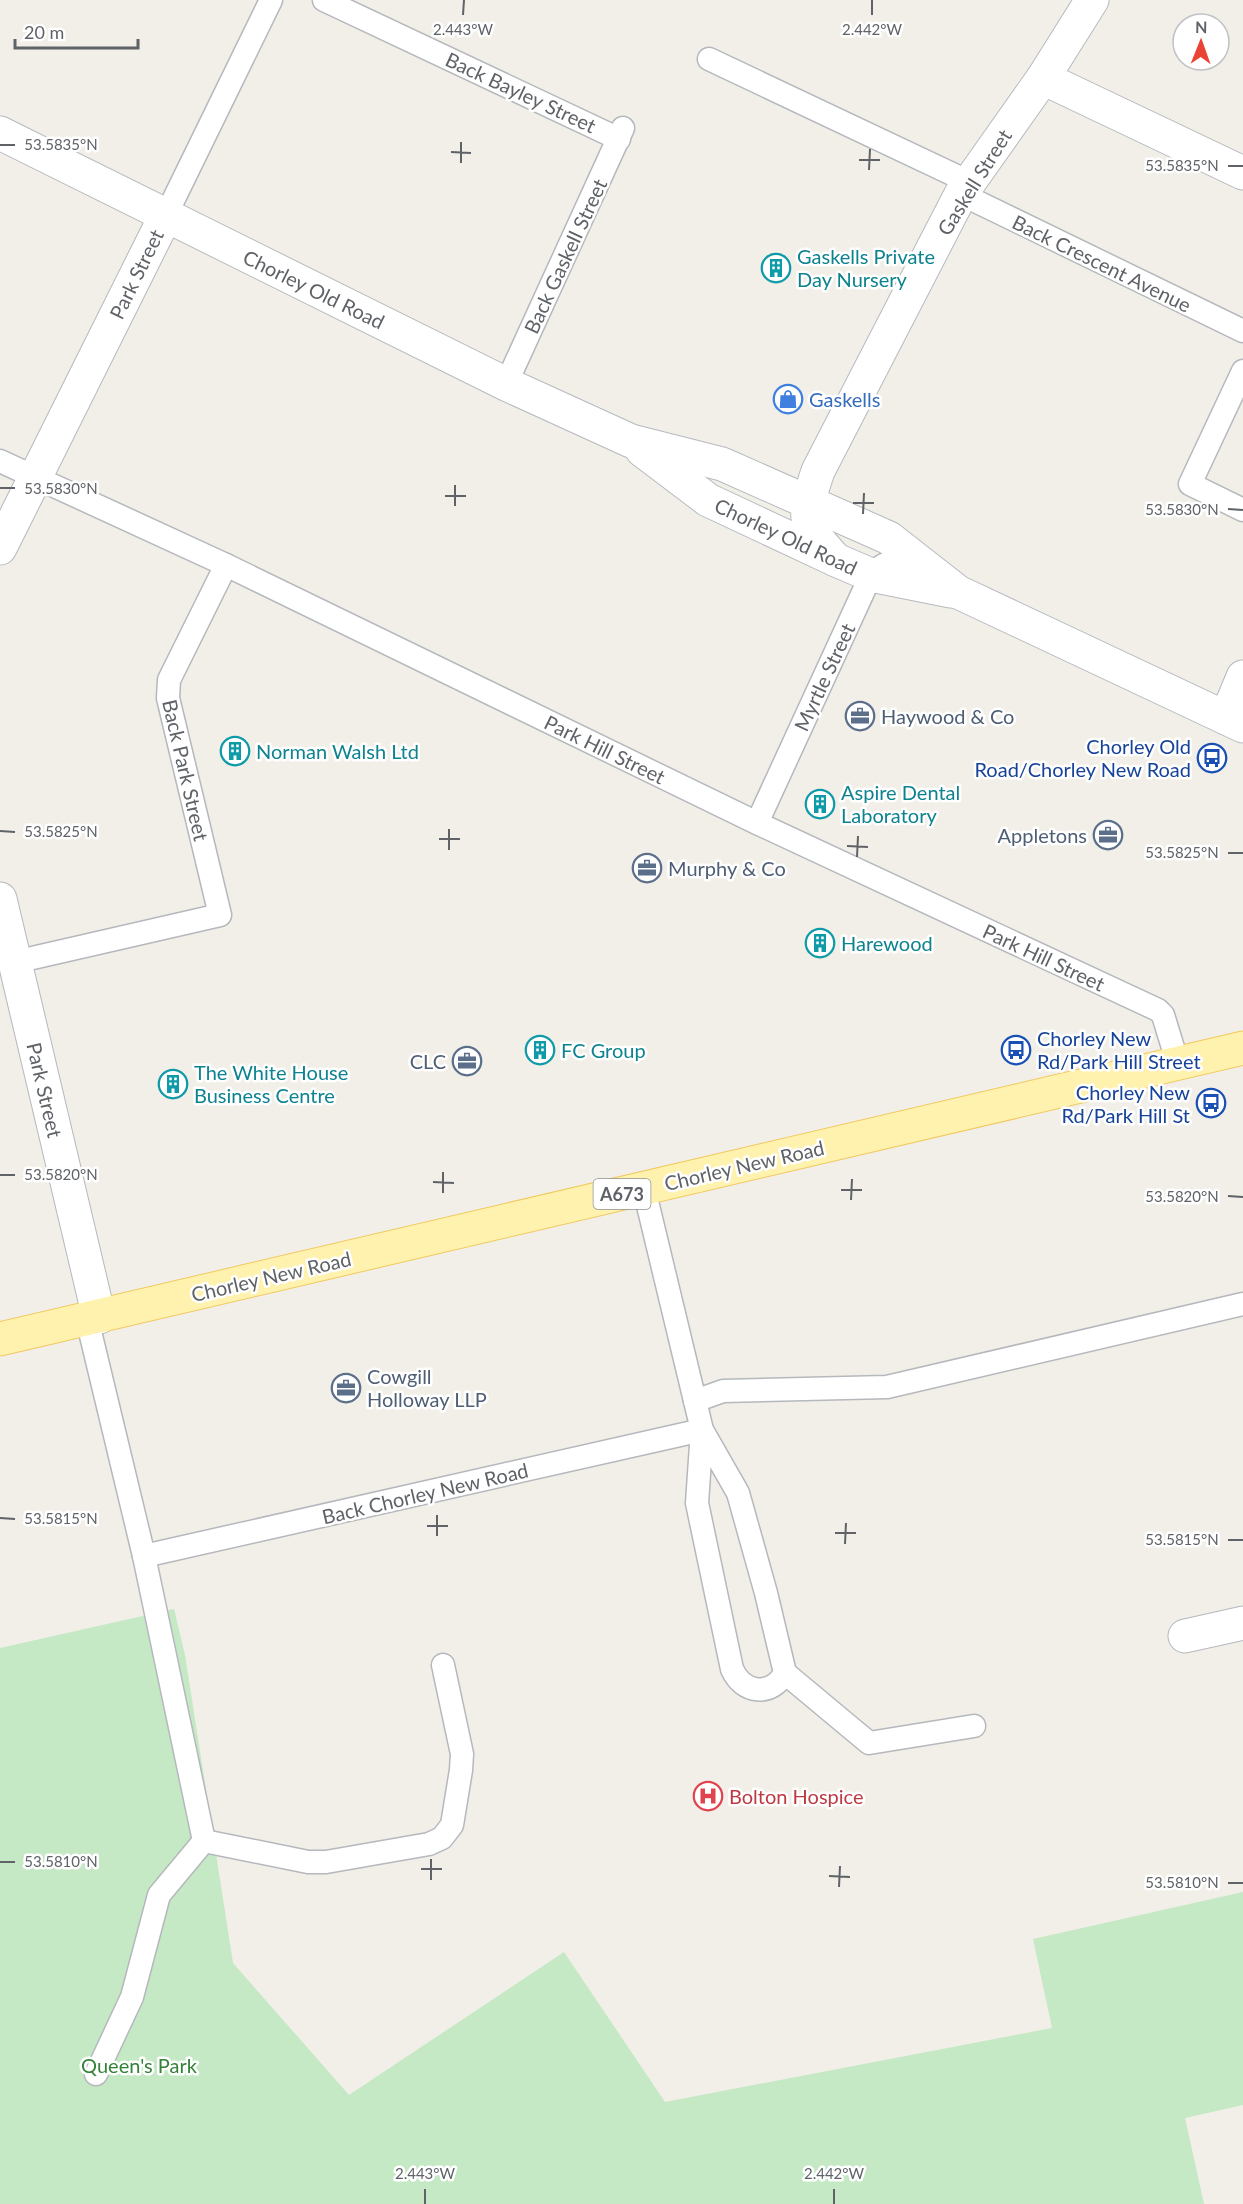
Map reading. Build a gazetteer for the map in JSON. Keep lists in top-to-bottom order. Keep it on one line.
{"streets":{"main road":["Chorley New Road","A673"],"street":["Gaskell Street","Park Street","Chorley Old Road"],"lane":["Back Bayley Street","Back Gaskell Street","Back Crescent Avenue","Myrtle Street","Park Hill Street","Back Park Street","Back Chorley New Road"]},"crossings":[["Back Bayley Street","Back Gaskell Street"],["Gaskell Street","Back Crescent Avenue"],["Gaskell Street","Chorley Old Road"],["Back Gaskell Street","Chorley Old Road"],["Park Street","Chorley Old Road"],["Park Street","Park Hill Street"],["Park Street","Back Park Street"],["Park Street","Chorley New Road"],["Chorley Old Road","Myrtle Street"],["Myrtle Street","Park Hill Street"],["Park Hill Street","Back Park Street"],["Park Hill Street","Chorley New Road"]],"parks":["Queen's Park"],"places":{"building":["Gaskells Private Day Nursery","Norman Walsh Ltd","Aspire Dental Laboratory","Harewood","FC Group","The White House Business Centre"],"shop":["Gaskells"],"office":["Haywood & Co","Appletons","Murphy & Co","CLC","Cowgill Holloway LLP"],"bus stop":["Chorley Old Road/Chorley New Road","Chorley New Rd/Park Hill Street","Chorley New Rd/Park Hill St"],"hospital":["Bolton Hospice"]},"scale_bar":"20 m","north":"top","coordinates":["2.443°W","2.442°W","53.5835°N","53.5830°N","53.5825°N","53.5820°N","53.5815°N","53.5810°N"]}
